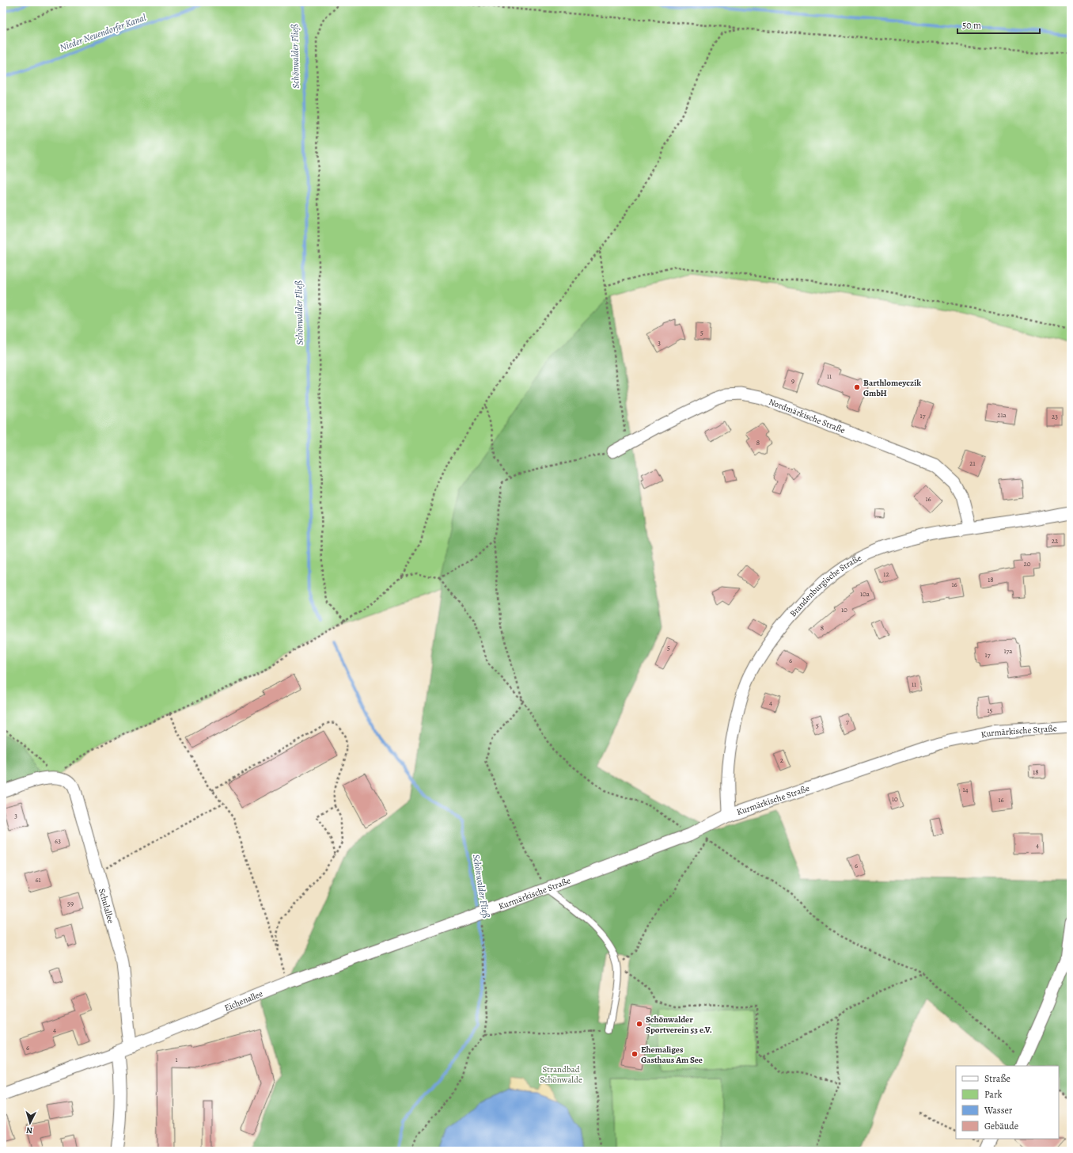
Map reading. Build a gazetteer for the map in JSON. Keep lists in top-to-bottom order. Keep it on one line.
{"streets":{"street":["Nordmärkische Straße","Brandenburgische Straße","Kurmärkische Straße","Schulallee","Eichenallee"]},"crossings":[["Nordmärkische Straße","Brandenburgische Straße"],["Brandenburgische Straße","Kurmärkische Straße"],["Kurmärkische Straße","Eichenallee"],["Schulallee","Eichenallee"]],"water":["Nieder Neuendorfer Kanal","Schönwalder Fließ"],"parks":["Strandbad Schönwalde"],"places":["Barthlomeyczik GmbH","Schönwalder Sportverein 53 e.V.","Ehemaliges Gasthaus Am See"],"house_numbers":["5","3","11","9","21a","17","23","8","21","16","22","20","12","18","16","10a","10","8","5","17a","17","6","11","4","15","7","5","2","18","14","10","16","3","63","4","6","61","59","4","6","1"],"legend":["Straße","Park","Wasser","Gebäude"],"scale_bar":"50 m","north":"bottom"}
